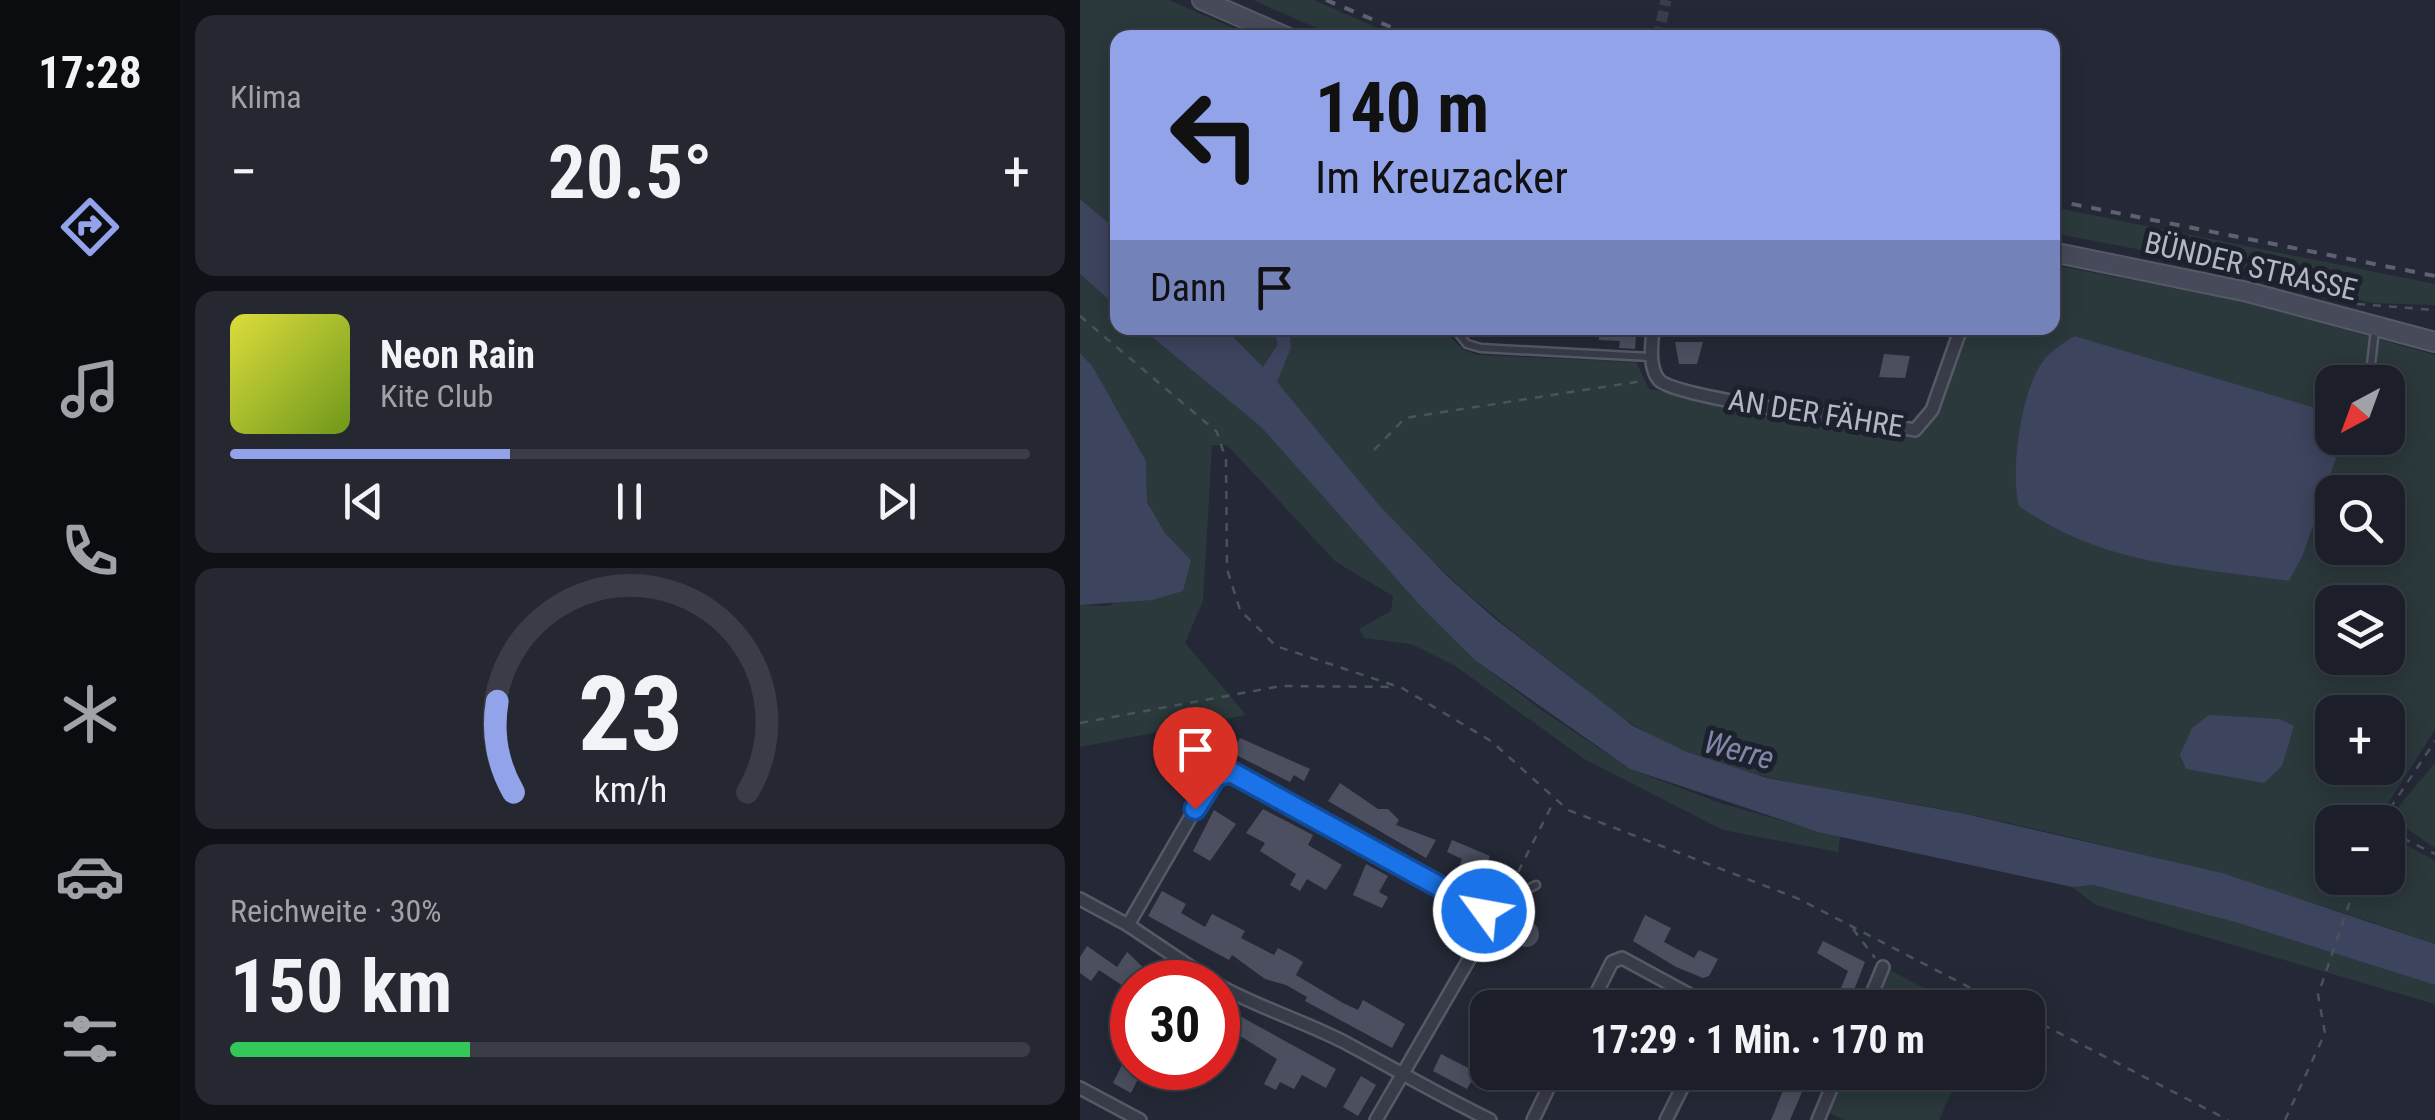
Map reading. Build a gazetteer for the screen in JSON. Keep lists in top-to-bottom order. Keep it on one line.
{"streets":{"main road":["BÜNDER STRASSE"],"street":["AN DER FÄHRE"]},"water":["Werre"],"north":"bottom left","page":{"tabs":"17:28","tile":["Klima",["Reichweite · 30%","150 km"]],"turn":["140 m","Im Kreuzacker"],"heat":["−","20.5°","+"],"then":"Dann","song":["Neon Rain","Kite Club"],"map_buttons":["+","−"],"limit":"30","trip":"17:29 · 1 Min. · 170 m","gauge":["23","km/h"]}}
